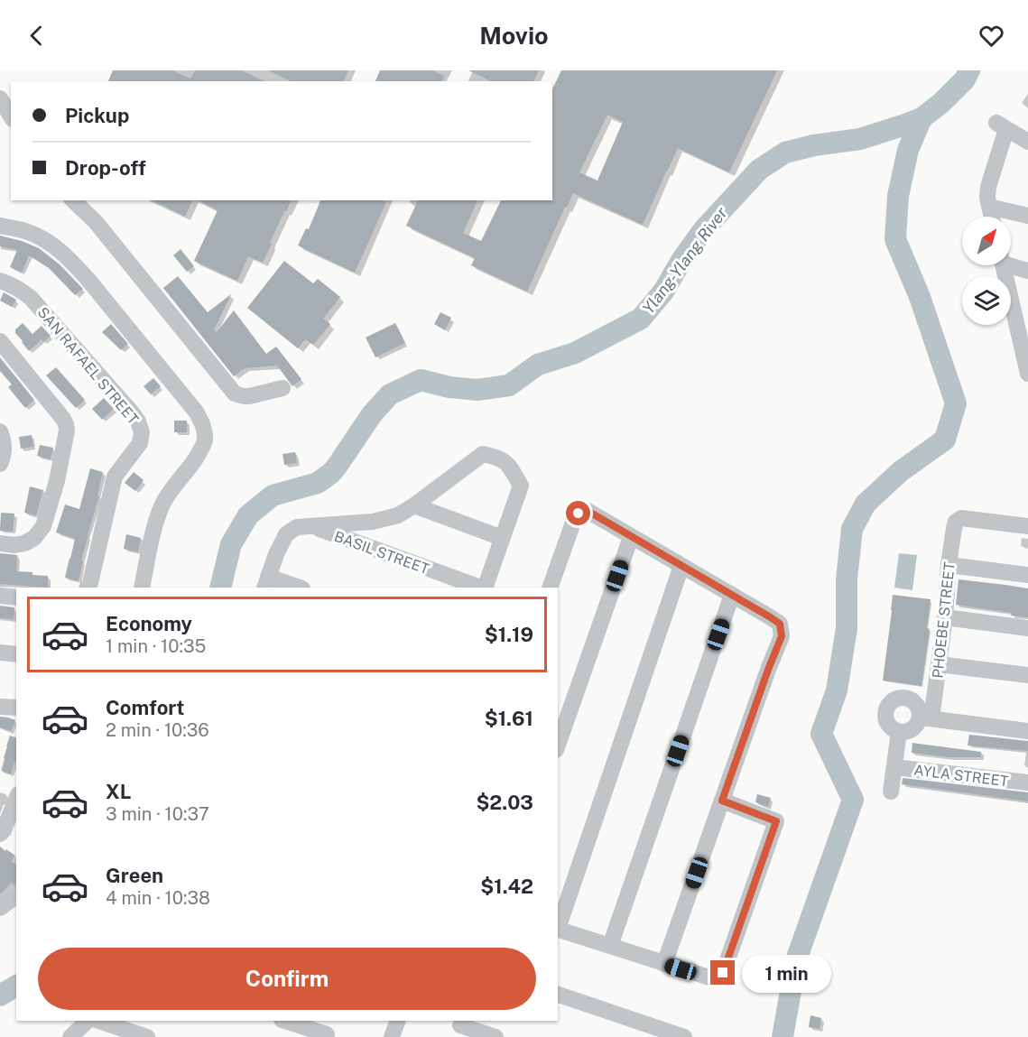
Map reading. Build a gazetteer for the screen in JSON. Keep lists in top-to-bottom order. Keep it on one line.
{"streets":{"street":["SAN RAFAEL STREET","BASIL STREET","PHOEBE STREET","AYLA STREET"]},"water":["Ylang-Ylang River"],"north":"top right","page":{"header":"Movio","banner":["Pickup","Drop-off"],"list":[{"name":"Economy","note":"1 min · 10:35","value":"$1.19"},{"name":"Comfort","note":"2 min · 10:36","value":"$1.61"},{"name":"XL","note":"3 min · 10:37","value":"$2.03"},{"name":"Green","note":"4 min · 10:38","value":"$1.42"}],"buttons":"Confirm","bubble":"1 min"}}
